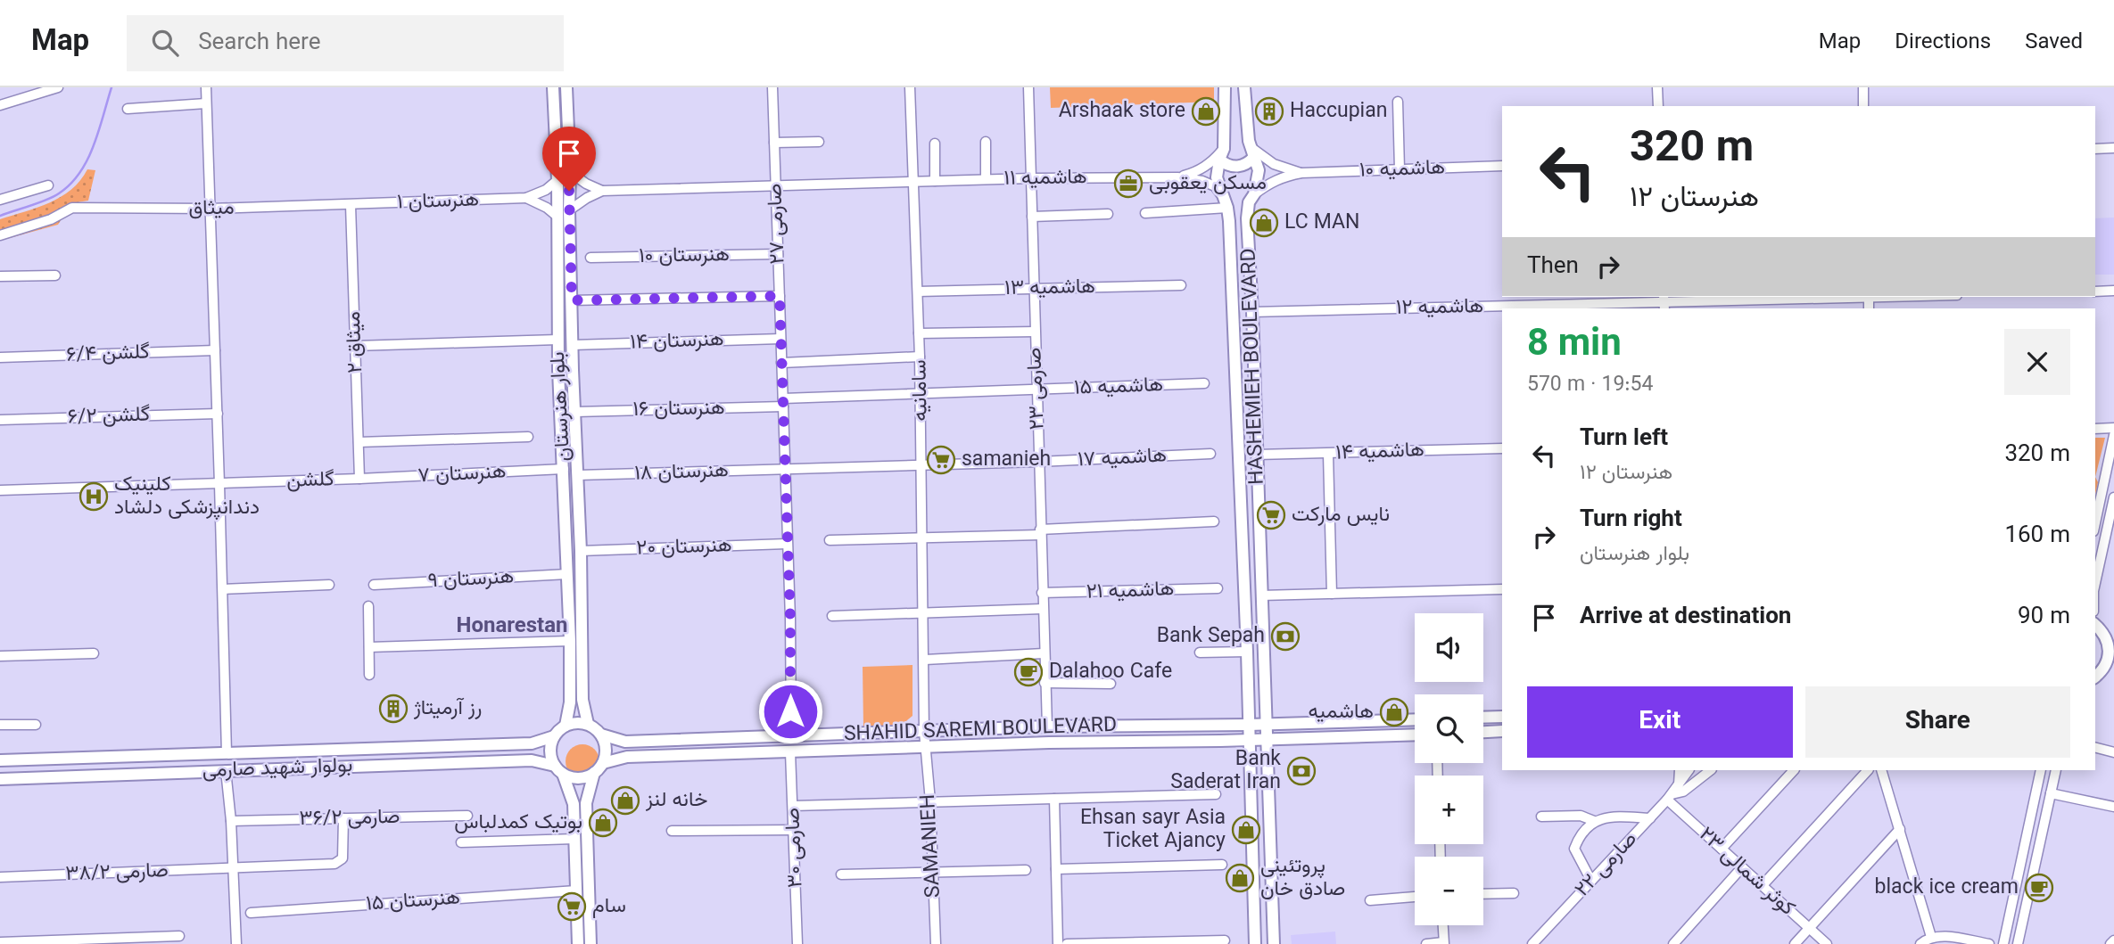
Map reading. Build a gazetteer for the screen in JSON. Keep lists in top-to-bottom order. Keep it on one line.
{"streets":{"main road":["HASHEMIEH BOULEVARD","بلوار هنرستان","SHAHID SAREMI BOULEVARD","بولوار شهید صارمی"],"street":["هاشمیه ۱۰","هاشمیه ۱۱","هنرستان ۱","میثاق","صارمی ۲۷","هنرستان ۱۰","هاشمیه ۱۳","هاشمیه ۱۲","هنرستان ۱۴","میثاق ۲","گلشن ۶/۴","هاشمیه ۱۵","صارمی ۲۳","سامانیه","هنرستان ۱۶","گلشن ۶/۲","هاشمیه ۱۴","هاشمیه ۱۷","هنرستان ۱۸","هنرستان ۷","گلشن","هنرستان ۲۰","هنرستان ۹","هاشمیه ۲۱","صارمی ۳۶/۲","SAMANIEH","صارمی ۳۰","صارمی ۲۲","کوثر شمالی ۲۳","صارمی ۳۸/۲","هنرستان ۱۵"]},"crossings":[["هاشمیه ۱۱","صارمی ۲۷"],["هاشمیه ۱۱","صارمی ۲۳"],["هاشمیه ۱۱","سامانیه"],["هنرستان ۱","میثاق"],["هنرستان ۱","میثاق ۲"],["هنرستان ۱","بلوار هنرستان"],["میثاق","میثاق ۲"],["صارمی ۲۷","هنرستان ۱۰"],["صارمی ۲۷","هنرستان ۱۴"],["صارمی ۲۷","هنرستان ۱۶"],["صارمی ۲۷","هنرستان ۱۸"],["صارمی ۲۷","هنرستان ۲۰"],["صارمی ۲۷","SHAHID SAREMI BOULEVARD"],["هاشمیه ۱۳","صارمی ۲۳"],["هاشمیه ۱۳","سامانیه"],["هاشمیه ۱۲","HASHEMIEH BOULEVARD"],["هنرستان ۱۴","بلوار هنرستان"],["میثاق ۲","هنرستان ۷"],["میثاق ۲","گلشن"],["HASHEMIEH BOULEVARD","هاشمیه ۱۴"],["HASHEMIEH BOULEVARD","SHAHID SAREMI BOULEVARD"],["هاشمیه ۱۵","صارمی ۲۳"],["هاشمیه ۱۵","سامانیه"],["هاشمیه ۱۵","هنرستان ۱۶"],["صارمی ۲۳","هاشمیه ۱۷"],["صارمی ۲۳","هاشمیه ۲۱"],["صارمی ۲۳","SHAHID SAREMI BOULEVARD"],["سامانیه","هنرستان ۱۶"],["سامانیه","هاشمیه ۱۷"],["سامانیه","هنرستان ۱۸"],["سامانیه","SHAHID SAREMI BOULEVARD"],["سامانیه","SAMANIEH"],["بلوار هنرستان","هنرستان ۱۶"],["بلوار هنرستان","هنرستان ۱۸"],["بلوار هنرستان","هنرستان ۷"],["بلوار هنرستان","هنرستان ۲۰"],["بلوار هنرستان","هنرستان ۹"],["بلوار هنرستان","SHAHID SAREMI BOULEVARD"],["بلوار هنرستان","بولوار شهید صارمی"],["هاشمیه ۱۷","هنرستان ۱۸"],["هنرستان ۷","گلشن"],["SHAHID SAREMI BOULEVARD","بولوار شهید صارمی"],["SHAHID SAREMI BOULEVARD","SAMANIEH"],["SHAHID SAREMI BOULEVARD","صارمی ۳۰"],["صارمی ۳۶/۲","صارمی ۳۸/۲"],["صارمی ۲۲","کوثر شمالی ۲۳"]],"districts":["Honarestan"],"places":{"shop":["Arshaak store","LC MAN","هاشمیه","خانه لنز","بوتیک کمدلباس","Ehsan sayr Asia Ticket Ajancy","پروتئینی صادق خان"],"building":["Haccupian","رز آرمیتاژ"],"office":["مسکن یعقوبی"],"supermarket":["samanieh","نایس مارکت","سام"],"hospital":["کلینیک دندانپزشکی دلشاد"],"bank":["Bank Sepah","Bank Saderat Iran"],"cafe":["Dalahoo Cafe","black ice cream"]},"page":{"header":"Map","search":"Search here","nav":["Map","Directions","Saved"],"turn":["320 m","هنرستان ۱۲"],"then":"Then","heading":["8 min","570 m · 19:54"],"list":[{"name":"Turn left","note":"هنرستان ۱۲","value":"320 m"},{"name":"Turn right","note":"بلوار هنرستان","value":"160 m"},{"name":"Arrive at destination","value":"90 m"}],"map_buttons":["+","−"],"buttons":["Exit","Share"]}}
